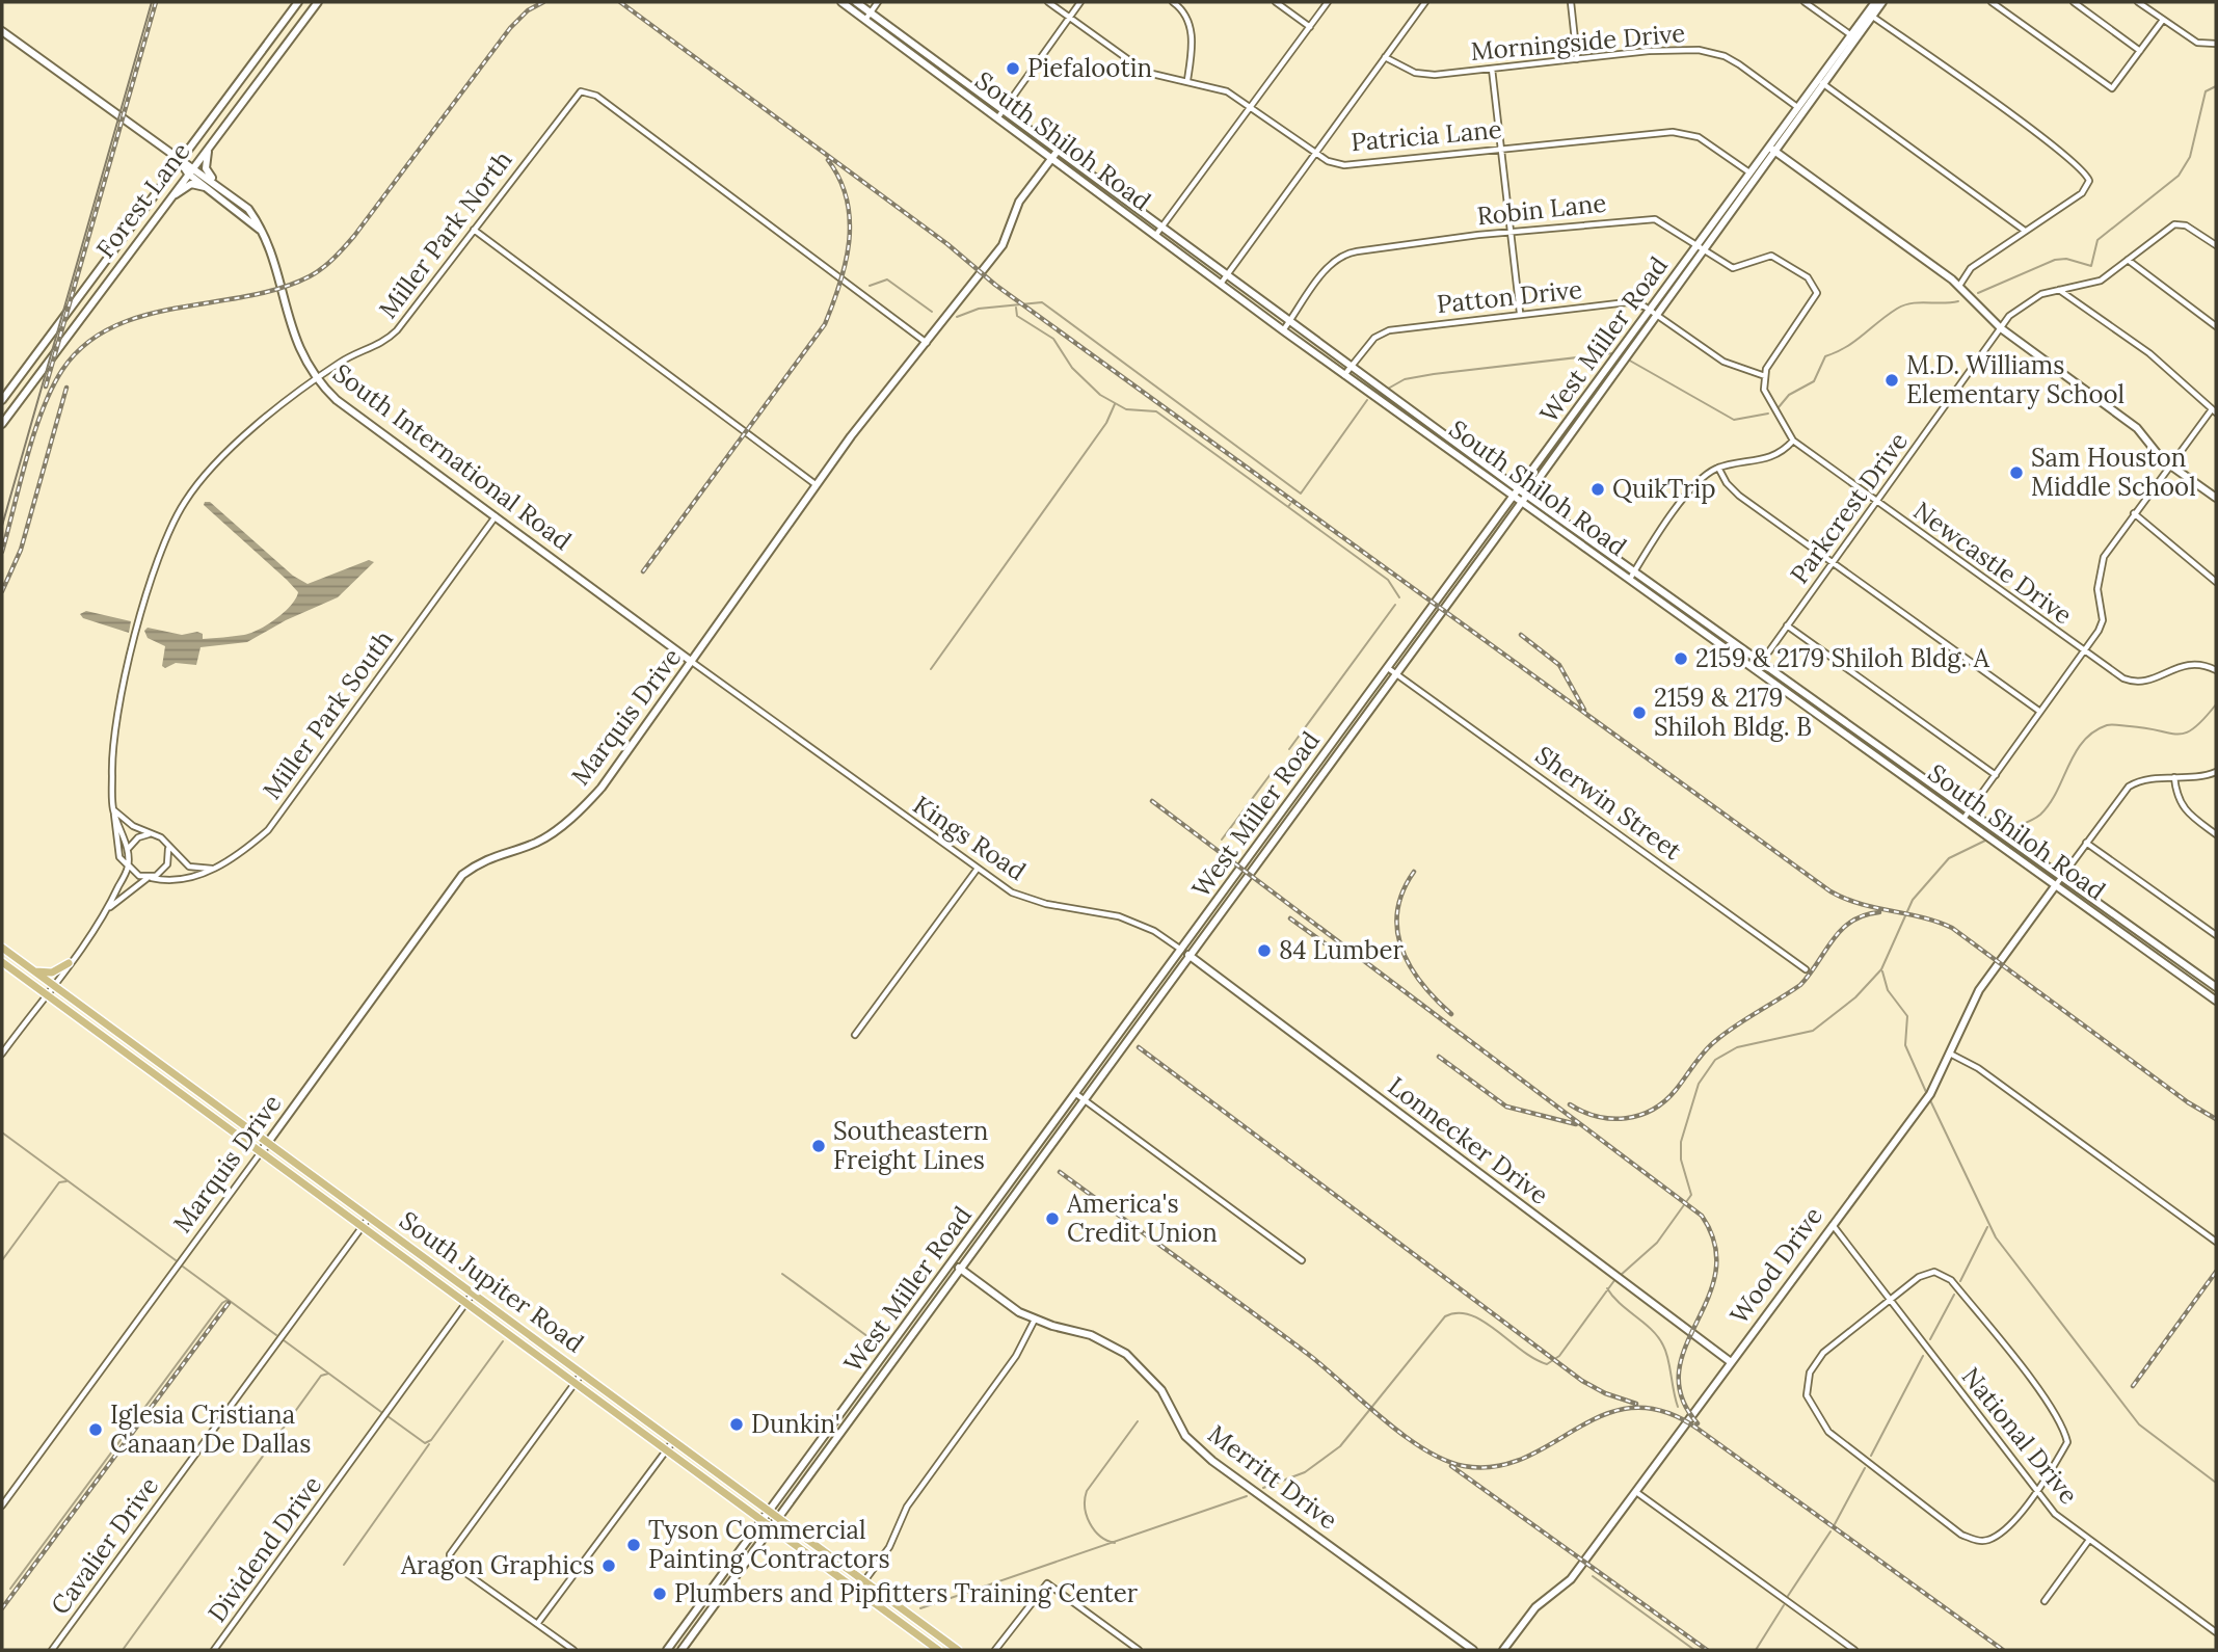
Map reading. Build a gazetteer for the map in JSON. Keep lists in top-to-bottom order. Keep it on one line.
{"streets":{"main road":["South Shiloh Road","Forest Lane","West Miller Road","South International Road","Marquis Drive","Lonnecker Drive","Wood Drive","South Jupiter Road","Merritt Drive"],"street":["Morningside Drive","Patricia Lane","Robin Lane","Miller Park North","Patton Drive","Parkcrest Drive","Newcastle Drive","Miller Park South","Sherwin Street","Kings Road","National Drive","Cavalier Drive","Dividend Drive"]},"crossings":[["Morningside Drive","West Miller Road"],["Patricia Lane","West Miller Road"],["South Shiloh Road","Robin Lane"],["South Shiloh Road","Patton Drive"],["South Shiloh Road","West Miller Road"],["South Shiloh Road","Parkcrest Drive"],["South Shiloh Road","Marquis Drive"],["South Shiloh Road","Wood Drive"],["Forest Lane","South International Road"],["Robin Lane","Patton Drive"],["Robin Lane","West Miller Road"],["Robin Lane","Newcastle Drive"],["Miller Park North","South International Road"],["Miller Park North","Miller Park South"],["Miller Park North","Marquis Drive"],["Patton Drive","West Miller Road"],["Patton Drive","Newcastle Drive"],["West Miller Road","Sherwin Street"],["West Miller Road","Kings Road"],["West Miller Road","Lonnecker Drive"],["West Miller Road","South Jupiter Road"],["West Miller Road","Merritt Drive"],["South International Road","Miller Park South"],["South International Road","Marquis Drive"],["South International Road","Kings Road"],["Parkcrest Drive","Newcastle Drive"],["Marquis Drive","Kings Road"],["Marquis Drive","South Jupiter Road"],["Kings Road","Lonnecker Drive"],["Lonnecker Drive","Wood Drive"],["Wood Drive","National Drive"],["South Jupiter Road","Cavalier Drive"],["South Jupiter Road","Dividend Drive"]],"places":["Piefalootin","M.D. Williams Elementary School","Sam Houston Middle School","QuikTrip","2159 & 2179 Shiloh Bldg. A","2159 & 2179 Shiloh Bldg. B","84 Lumber","Southeastern Freight Lines","America's Credit Union","Dunkin'","Iglesia Cristiana Canaan De Dallas","Tyson Commercial Painting Contractors","Aragon Graphics","Plumbers and Pipfitters Training Center"]}
